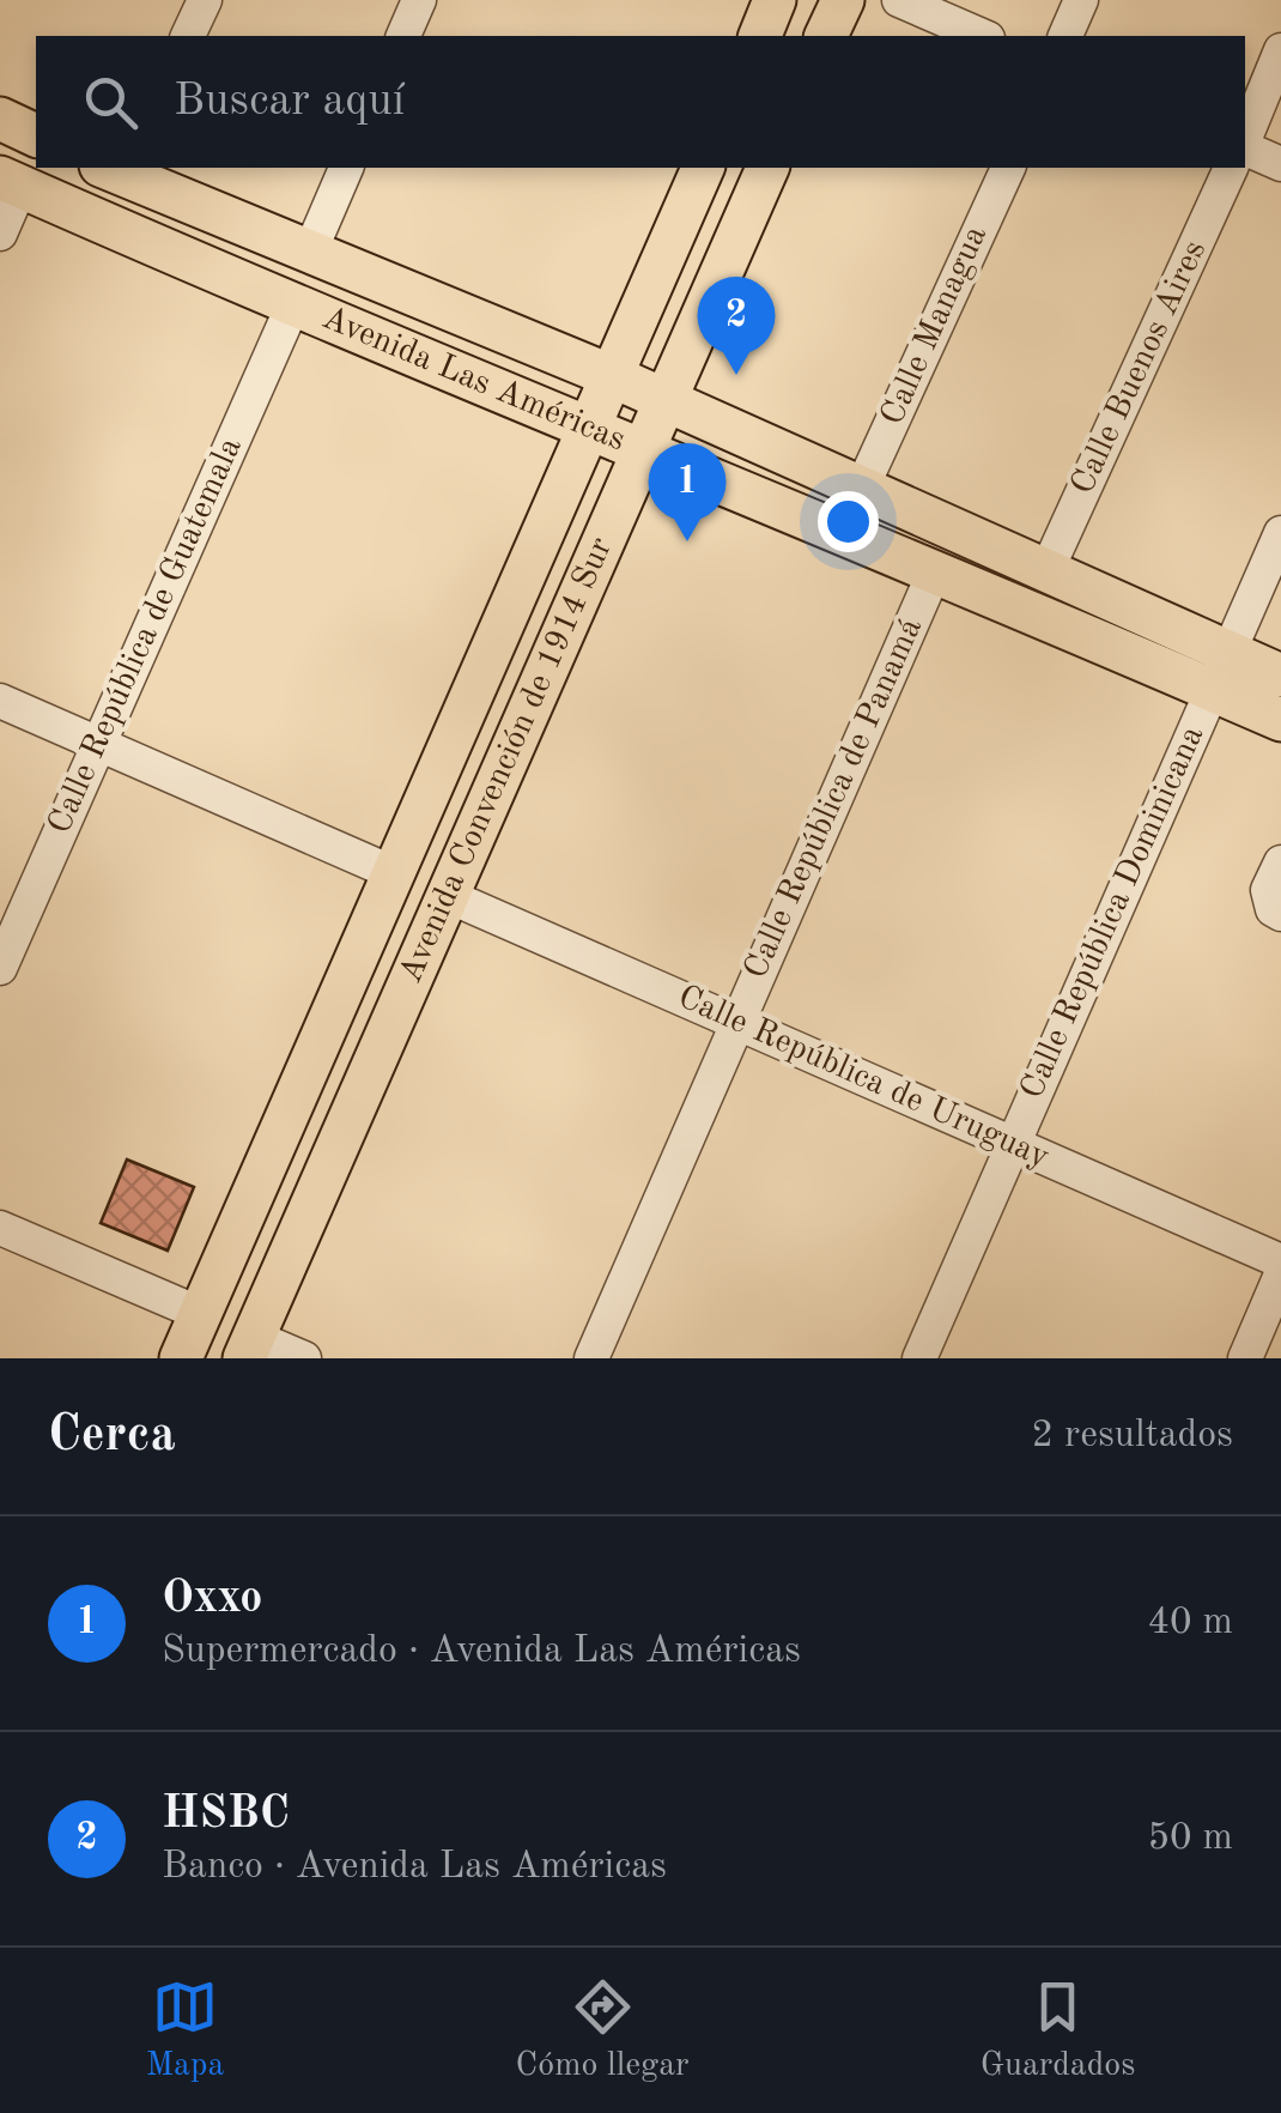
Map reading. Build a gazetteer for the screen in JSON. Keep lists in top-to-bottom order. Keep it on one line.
{"streets":{"main road":["Avenida Las Américas","Avenida Convención de 1914 Sur"],"street":["Calle Managua","Calle Buenos Aires","Calle República de Guatemala","Calle República de Panamá","Calle República Dominicana","Calle República de Uruguay"]},"crossings":[["Calle Managua","Avenida Las Américas"],["Calle Buenos Aires","Avenida Las Américas"],["Avenida Las Américas","Calle República de Guatemala"],["Avenida Las Américas","Avenida Convención de 1914 Sur"],["Avenida Las Américas","Calle República de Panamá"],["Avenida Las Américas","Calle República Dominicana"],["Avenida Convención de 1914 Sur","Calle República de Uruguay"],["Calle República de Panamá","Calle República de Uruguay"],["Calle República Dominicana","Calle República de Uruguay"]],"page":{"search":"Buscar aquí","pins":["2","1"],"heading":["Cerca","2 resultados"],"list":[{"mark":"1","name":"Oxxo","note":"Supermercado · Avenida Las Américas","value":"40 m"},{"mark":"2","name":"HSBC","note":"Banco · Avenida Las Américas","value":"50 m"}],"nav":["Mapa","Cómo llegar","Guardados"]}}
